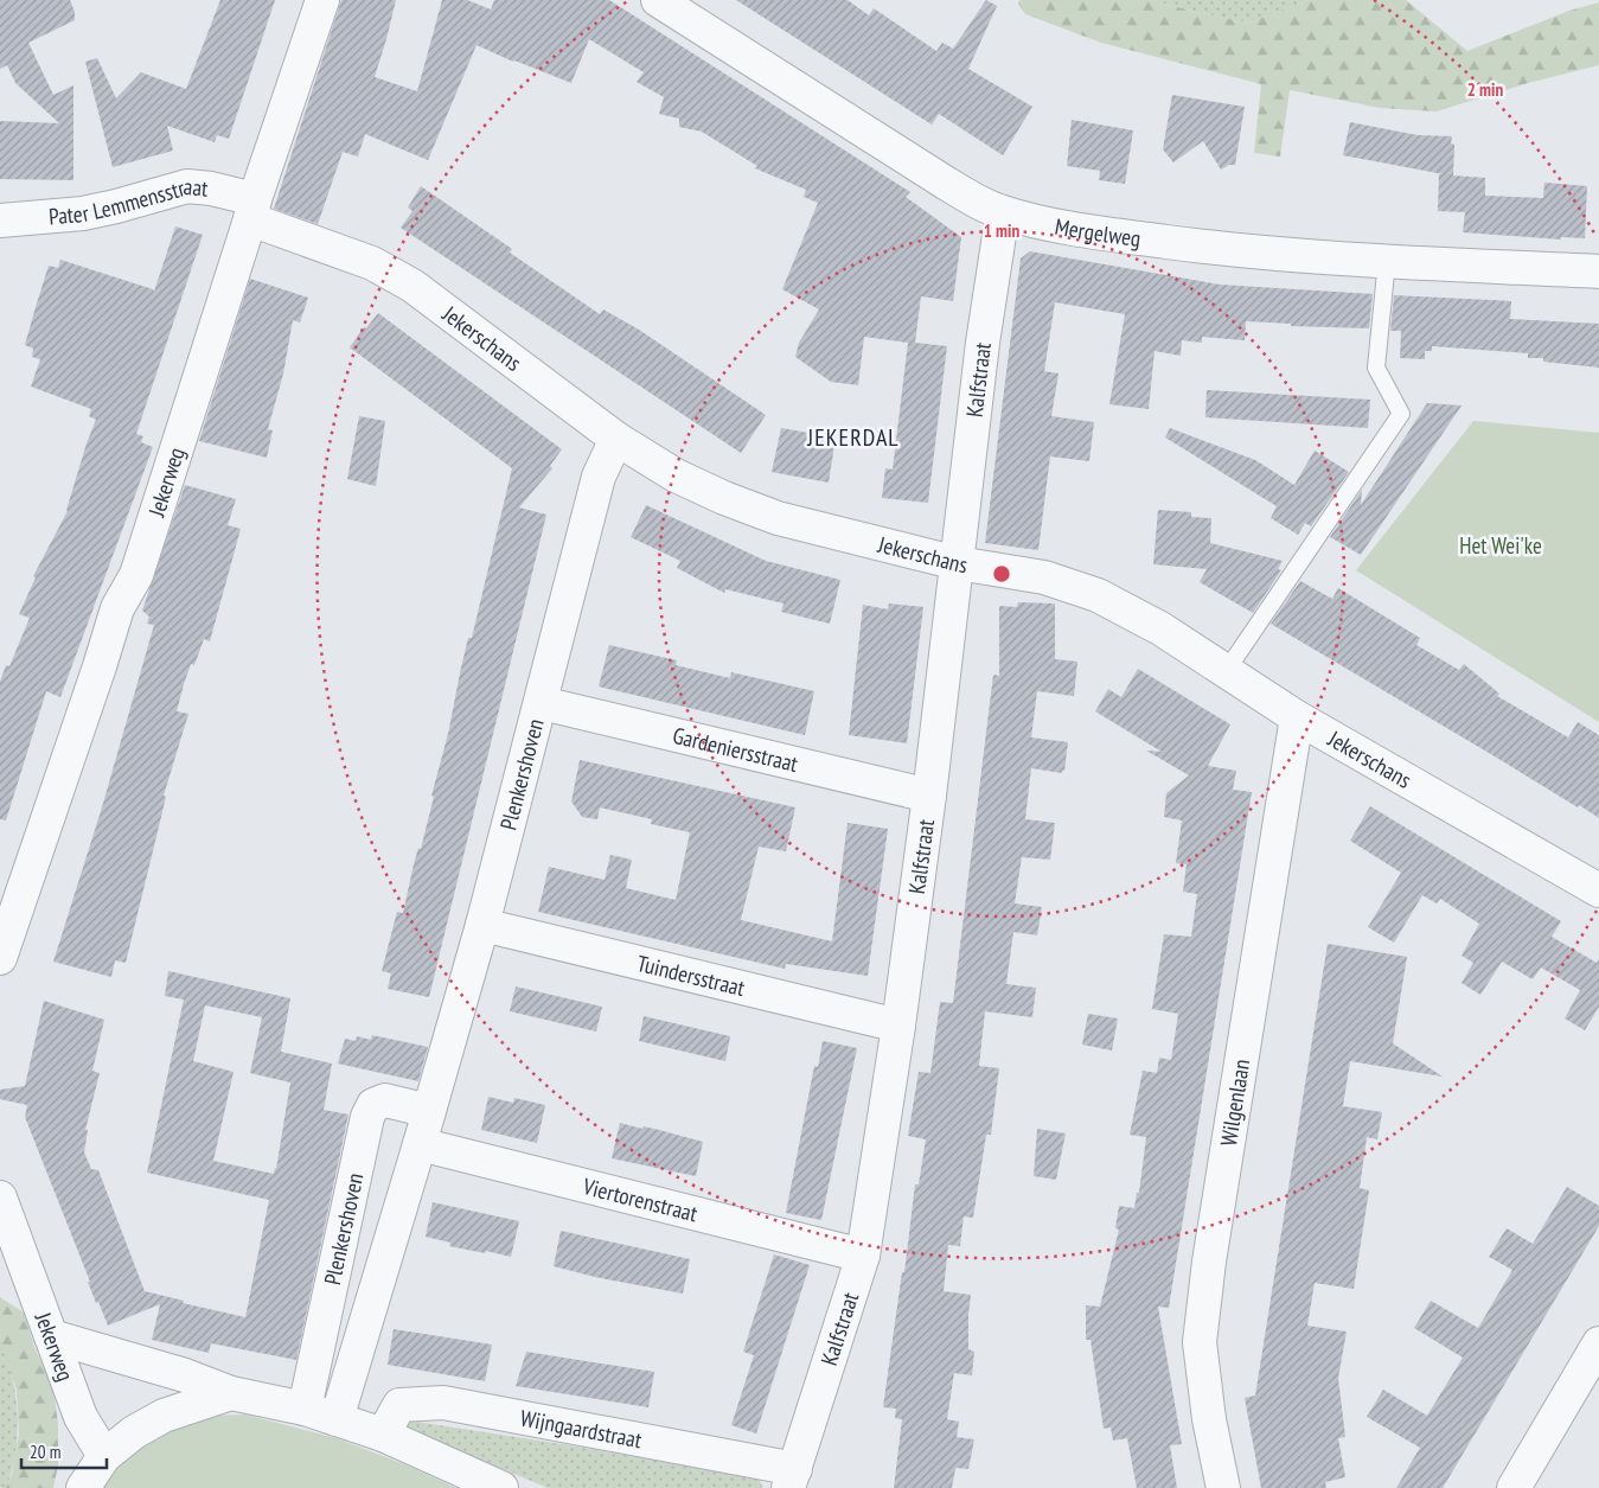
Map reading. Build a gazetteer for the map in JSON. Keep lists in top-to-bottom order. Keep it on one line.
{"streets":{"street":["Pater Lemmensstraat","Mergelweg","Jekerschans","Kalfstraat","Jekerweg","Gardeniersstraat","Plenkershoven","Tuindersstraat","Wilgenlaan","Viertorenstraat","Wijngaardstraat"]},"crossings":[["Pater Lemmensstraat","Jekerschans"],["Pater Lemmensstraat","Jekerweg"],["Mergelweg","Kalfstraat"],["Jekerschans","Kalfstraat"],["Jekerschans","Jekerweg"],["Jekerschans","Plenkershoven"],["Jekerschans","Wilgenlaan"],["Kalfstraat","Gardeniersstraat"],["Kalfstraat","Tuindersstraat"],["Kalfstraat","Viertorenstraat"],["Kalfstraat","Wijngaardstraat"],["Gardeniersstraat","Plenkershoven"],["Plenkershoven","Tuindersstraat"],["Plenkershoven","Viertorenstraat"]],"districts":["JEKERDAL"],"parks":["Het Wei'ke"],"scale_bar":"20 m","rings":["2 min","1 min"]}
